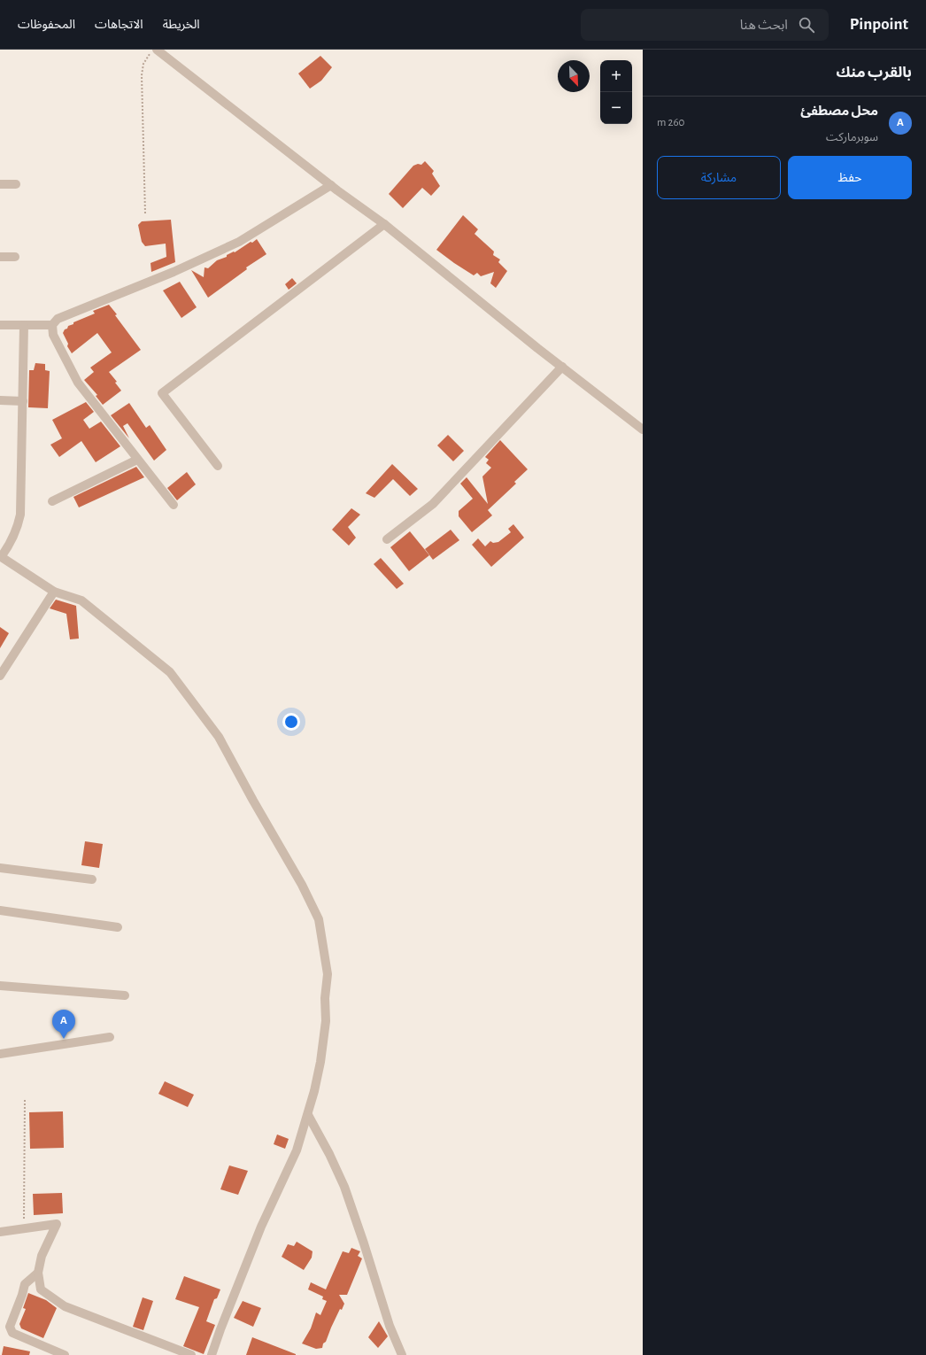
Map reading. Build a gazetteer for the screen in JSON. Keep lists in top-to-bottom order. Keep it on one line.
{"north":"bottom right","page":{"header":"Pinpoint","search":"ابحث هنا","nav":["الخريطة","الاتجاهات","المحفوظات"],"heading":"بالقرب منك","map_buttons":["+","−"],"list":[{"mark":"A","name":"محل مصطفئ","note":"سوبرماركت","value":"260 m"}],"buttons":["حفظ","مشاركة"],"pins":"A"}}
